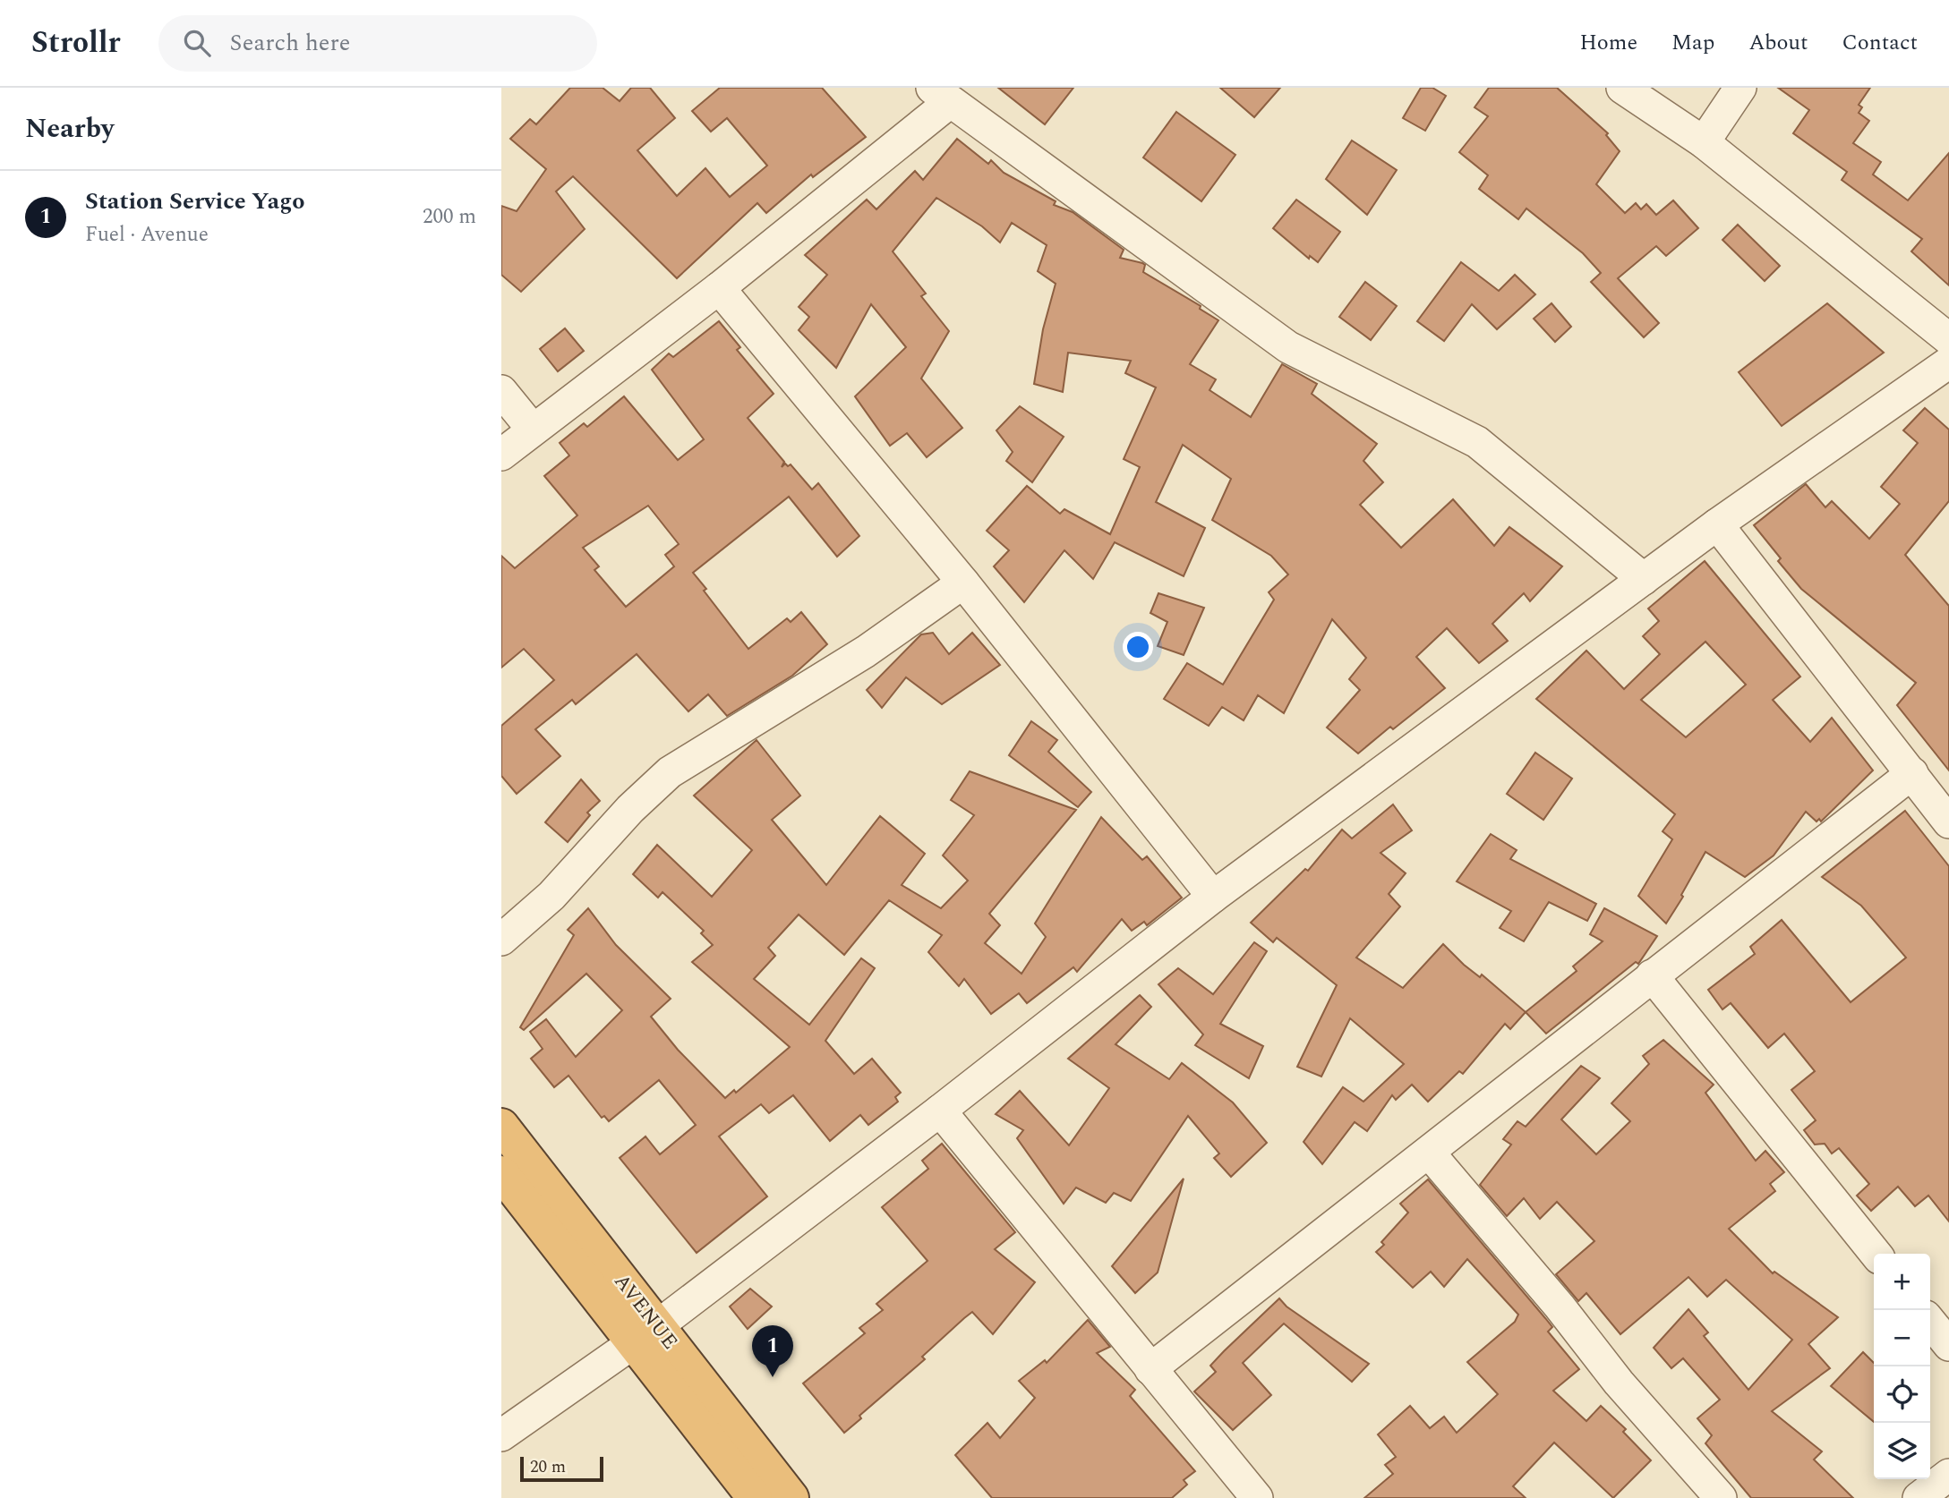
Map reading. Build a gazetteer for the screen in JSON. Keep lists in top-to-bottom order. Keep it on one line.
{"streets":{"highway":["AVENUE"]},"scale_bar":"20 m","page":{"header":"Strollr","search":"Search here","nav":["Home","Map","About","Contact"],"heading":"Nearby","list":[{"mark":"1","name":"Station Service Yago","note":"Fuel · Avenue","value":"200 m"}],"map_buttons":["+","−"],"pins":"1","scale":"20 m"}}
